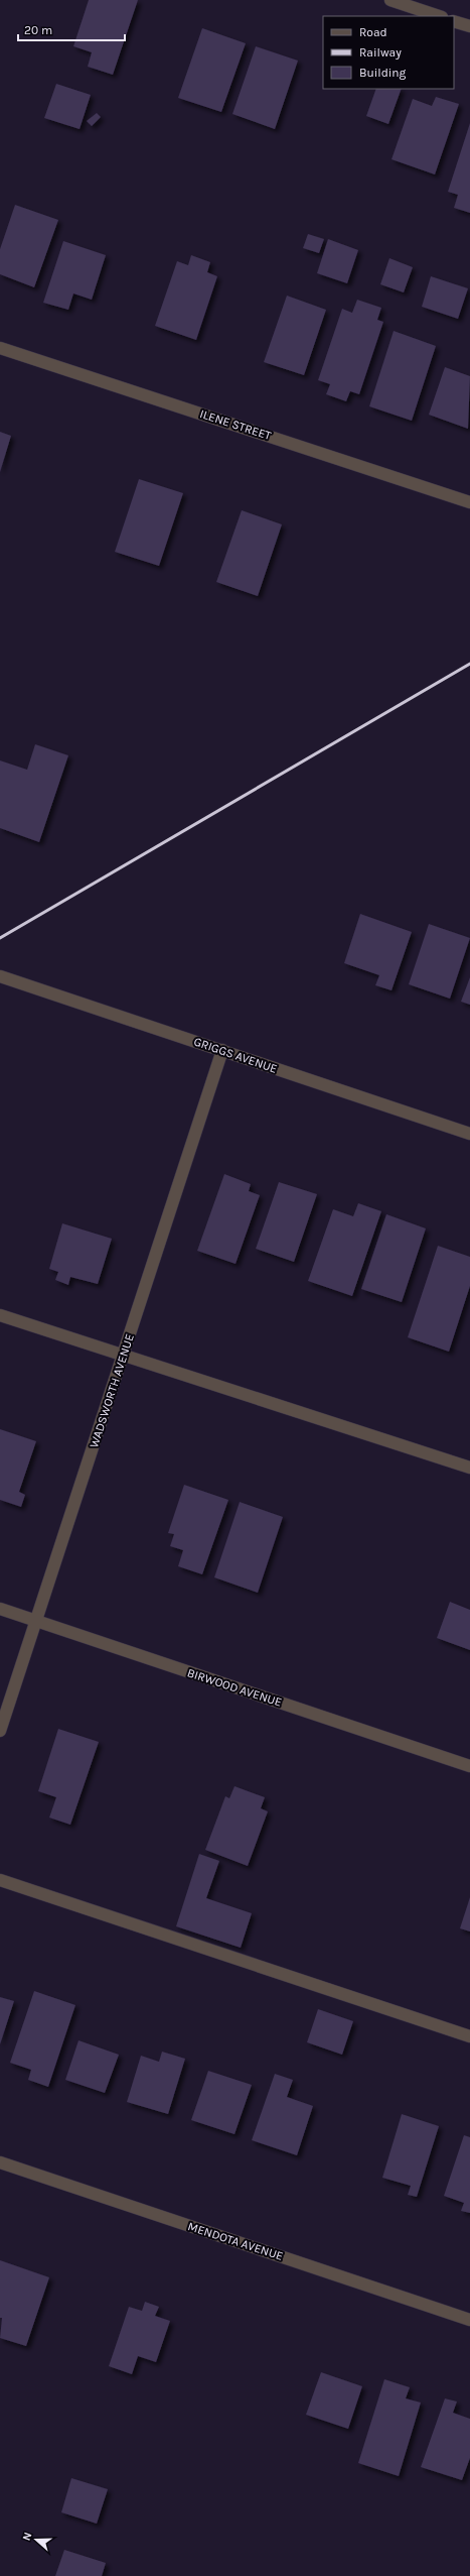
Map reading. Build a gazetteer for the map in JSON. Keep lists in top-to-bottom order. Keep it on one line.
{"streets":{"street":["ILENE STREET","GRIGGS AVENUE","WADSWORTH AVENUE","BIRWOOD AVENUE","MENDOTA AVENUE"]},"crossings":[["GRIGGS AVENUE","WADSWORTH AVENUE"],["WADSWORTH AVENUE","BIRWOOD AVENUE"]],"legend":["Road","Railway","Building"],"scale_bar":"20 m","north":"left"}
